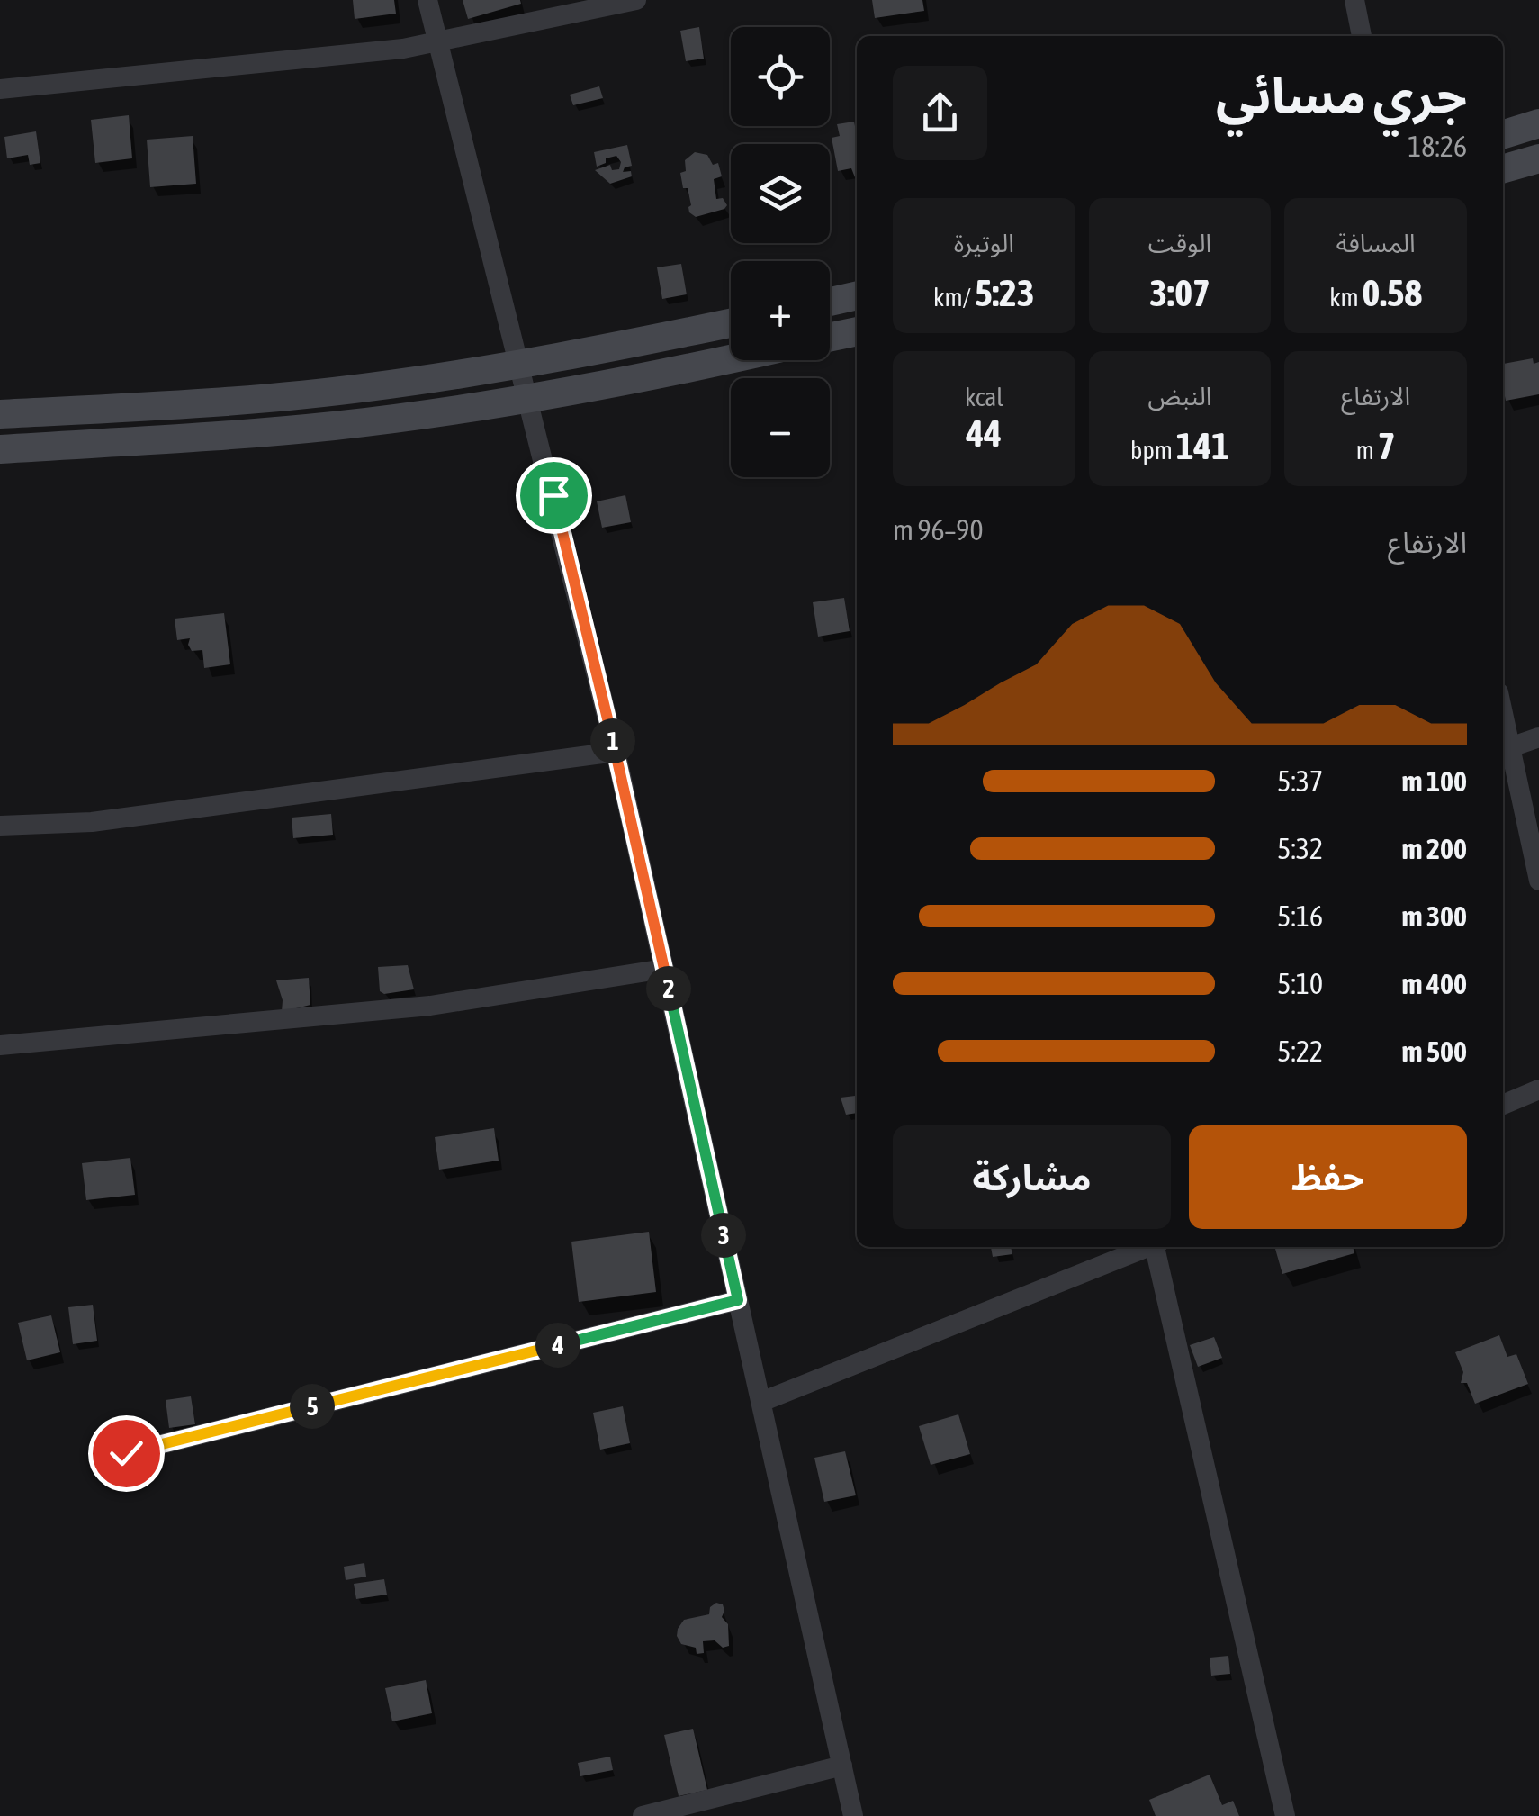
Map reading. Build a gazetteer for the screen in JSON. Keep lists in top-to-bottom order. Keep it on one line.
{"page":{"map_buttons":["+","−"],"heading":["جري مسائي","18:26"],"stats":[["المسافة","0.58 km"],["الوقت","3:07"],["الوتيرة","5:23 /km"],["الارتفاع","7 m"],["النبض","141 bpm"],["kcal","44"]],"chart":["الارتفاع","90–96 m"],"pins":["1","2","3","4","5"],"list":[{"name":"100 m","note":"5:37"},{"name":"200 m","note":"5:32"},{"name":"300 m","note":"5:16"},{"name":"400 m","note":"5:10"},{"name":"500 m","note":"5:22"}],"buttons":["حفظ","مشاركة"]}}
